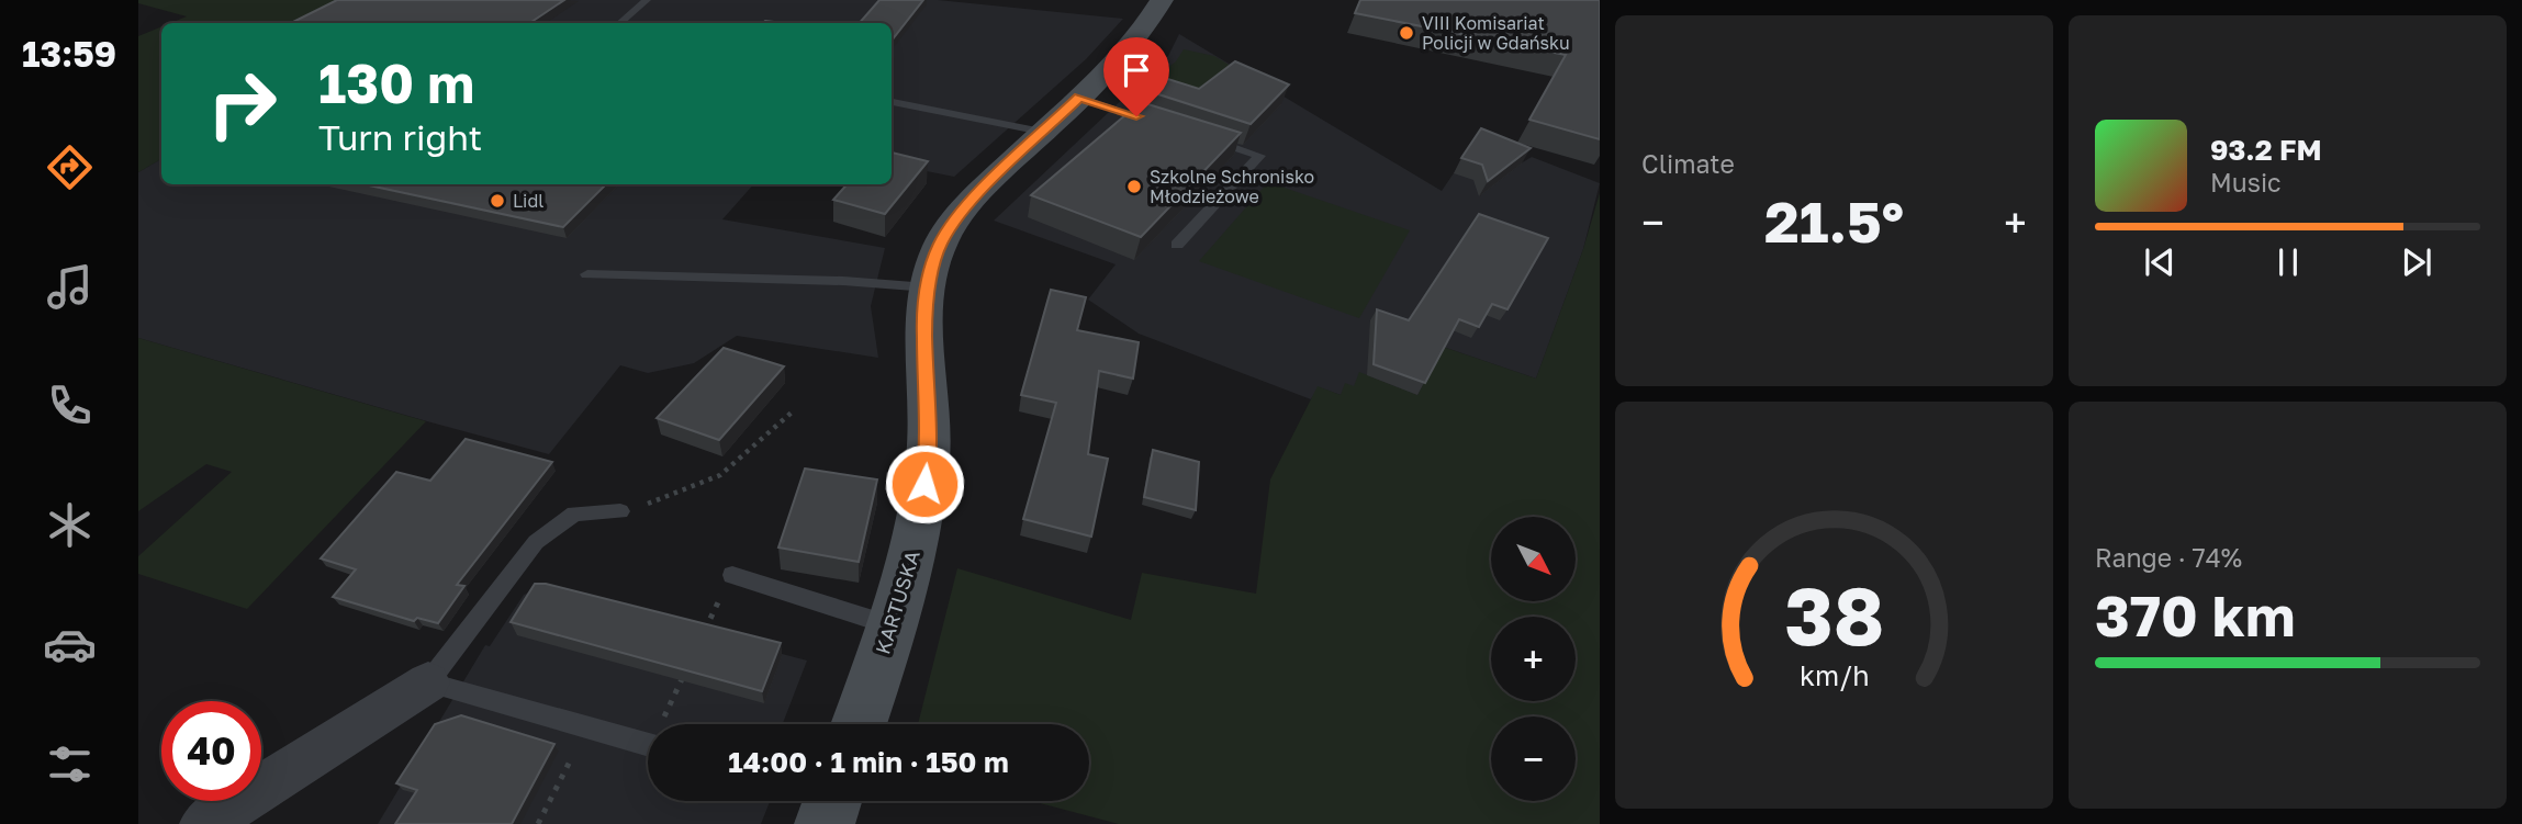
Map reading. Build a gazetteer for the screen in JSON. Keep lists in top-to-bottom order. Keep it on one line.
{"streets":{"street":["KARTUSKA"]},"places":["VIII Komisariat Policji w Gdańsku","Szkolne Schronisko Młodzieżowe","Lidl"],"north":"bottom right","page":{"tabs":"13:59","tile":["Climate",["Range · 74%","370 km"]],"turn":["130 m","Turn right"],"song":["93.2 FM","Music"],"heat":["−","21.5°","+"],"map_buttons":["+","−"],"limit":"40","trip":"14:00 · 1 min · 150 m","gauge":["38","km/h"]}}
